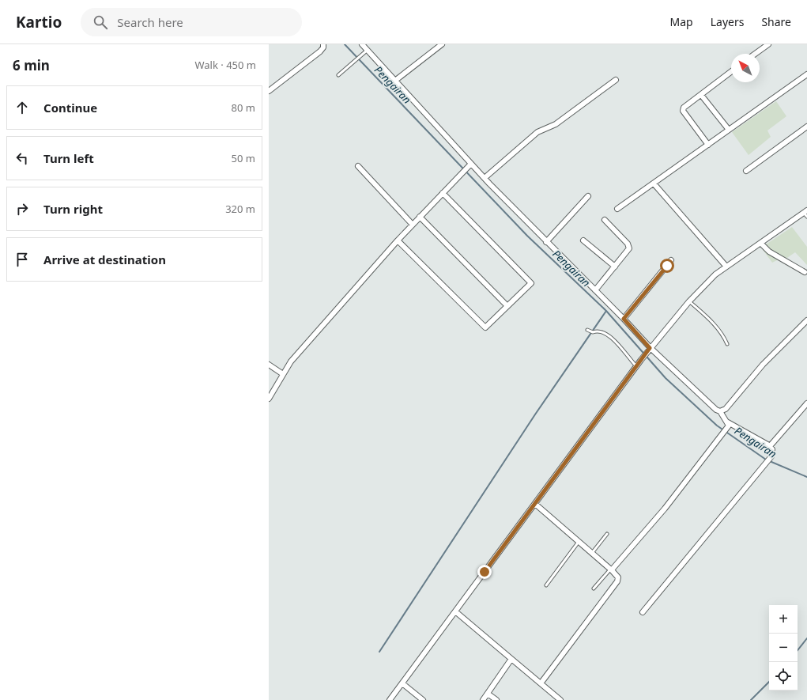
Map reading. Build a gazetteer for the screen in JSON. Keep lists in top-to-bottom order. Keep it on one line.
{"water":["Pengairan"],"north":"top left","page":{"header":"Kartio","search":"Search here","nav":["Map","Layers","Share"],"heading":["6 min","Walk · 450 m"],"list":[["Continue","80 m"],["Turn left","50 m"],["Turn right","320 m"],"Arrive at destination"],"map_buttons":["+","−"]}}
